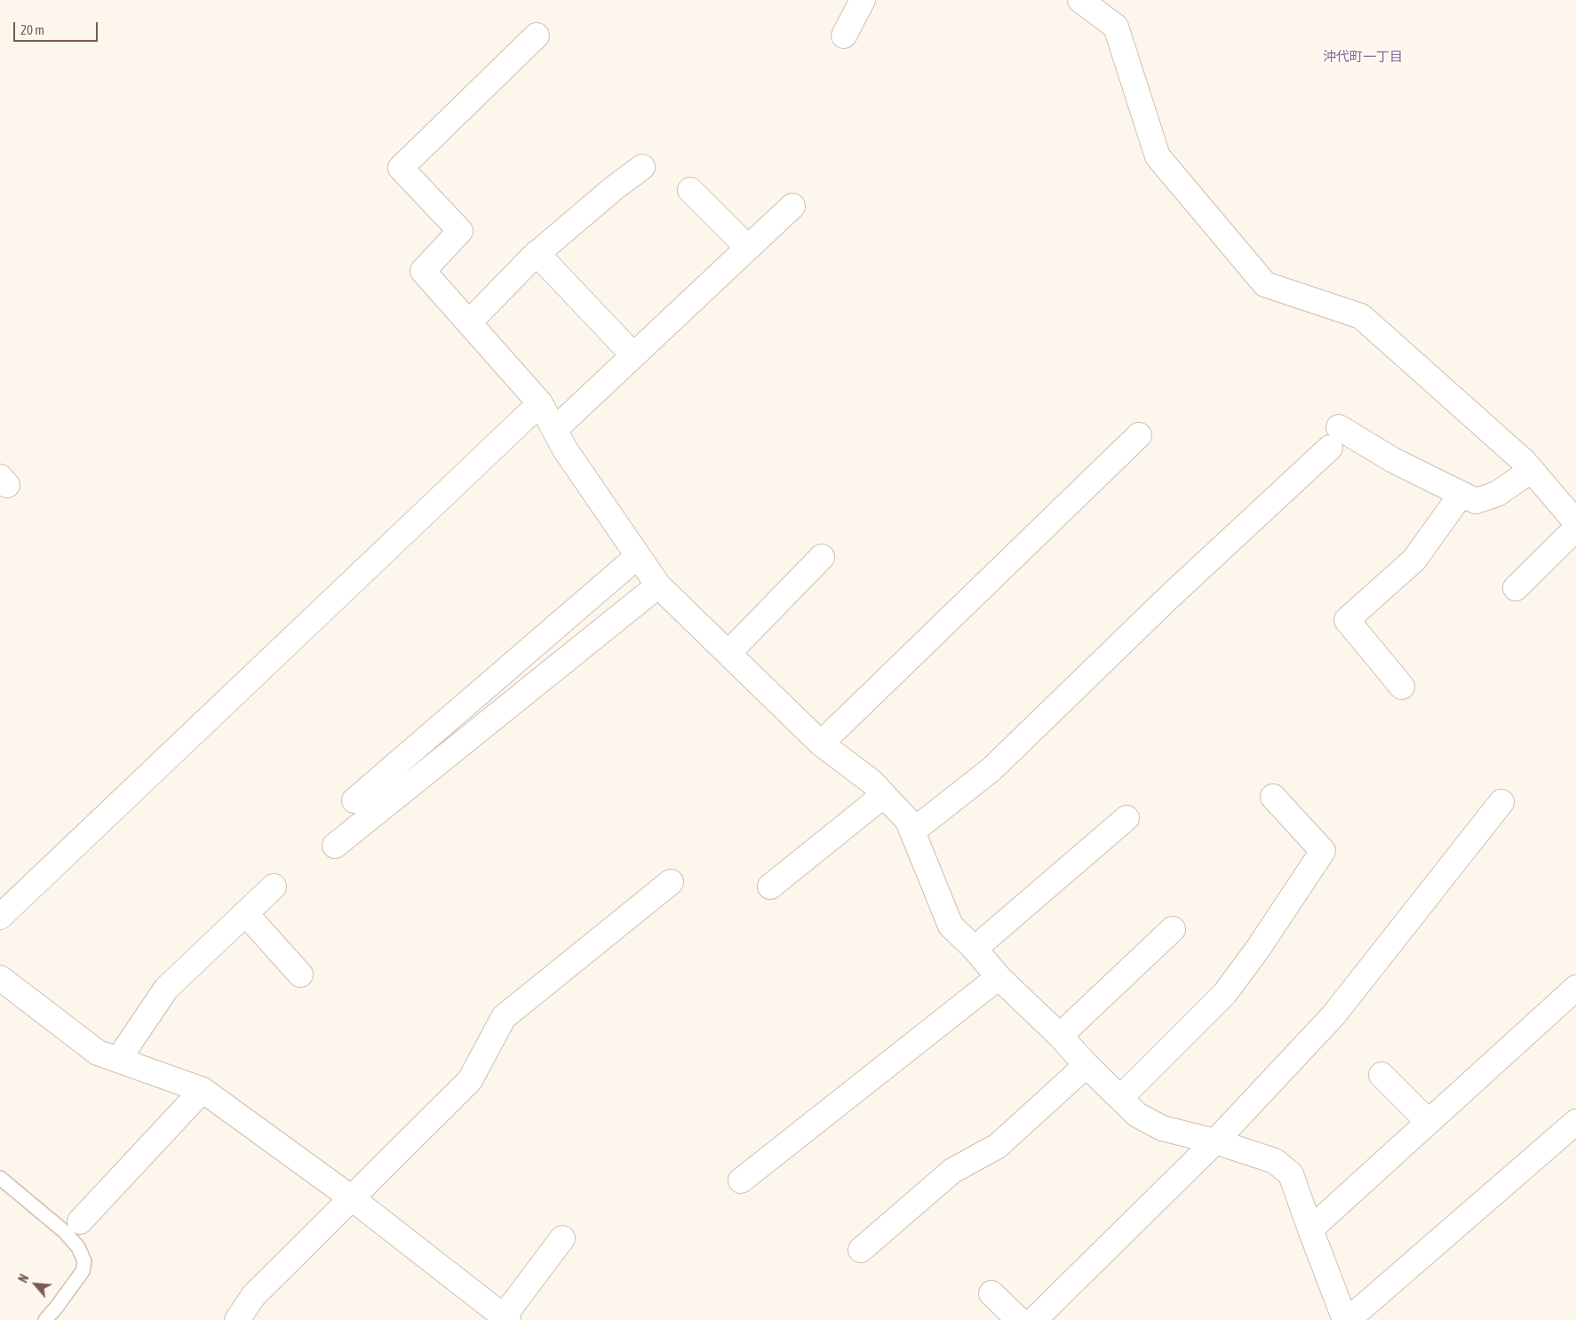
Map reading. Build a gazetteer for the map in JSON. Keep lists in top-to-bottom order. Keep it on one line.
{"districts":["沖代町一丁目"],"scale_bar":"20 m","north":"top left"}
